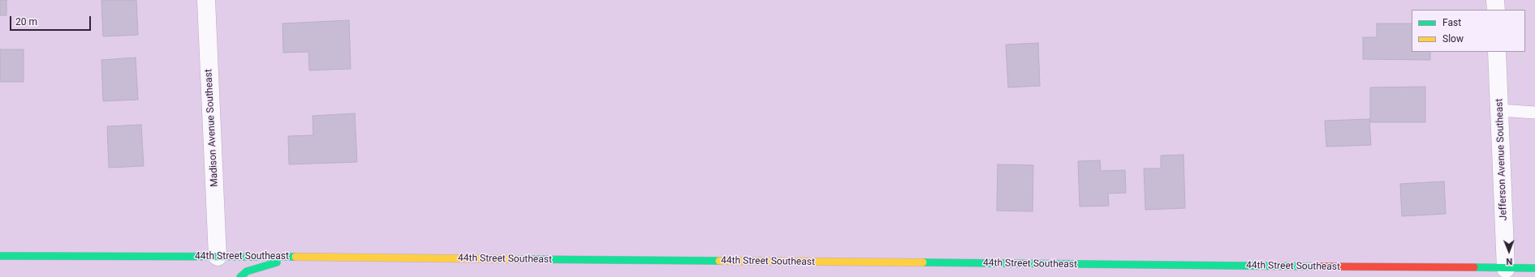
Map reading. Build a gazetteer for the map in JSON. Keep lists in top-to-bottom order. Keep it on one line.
{"streets":{"main road":["44th Street Southeast"],"street":["Madison Avenue Southeast","Jefferson Avenue Southeast"]},"crossings":[["Madison Avenue Southeast","44th Street Southeast"],["Jefferson Avenue Southeast","44th Street Southeast"]],"legend":["Fast","Slow"],"scale_bar":"20 m","north":"bottom"}
